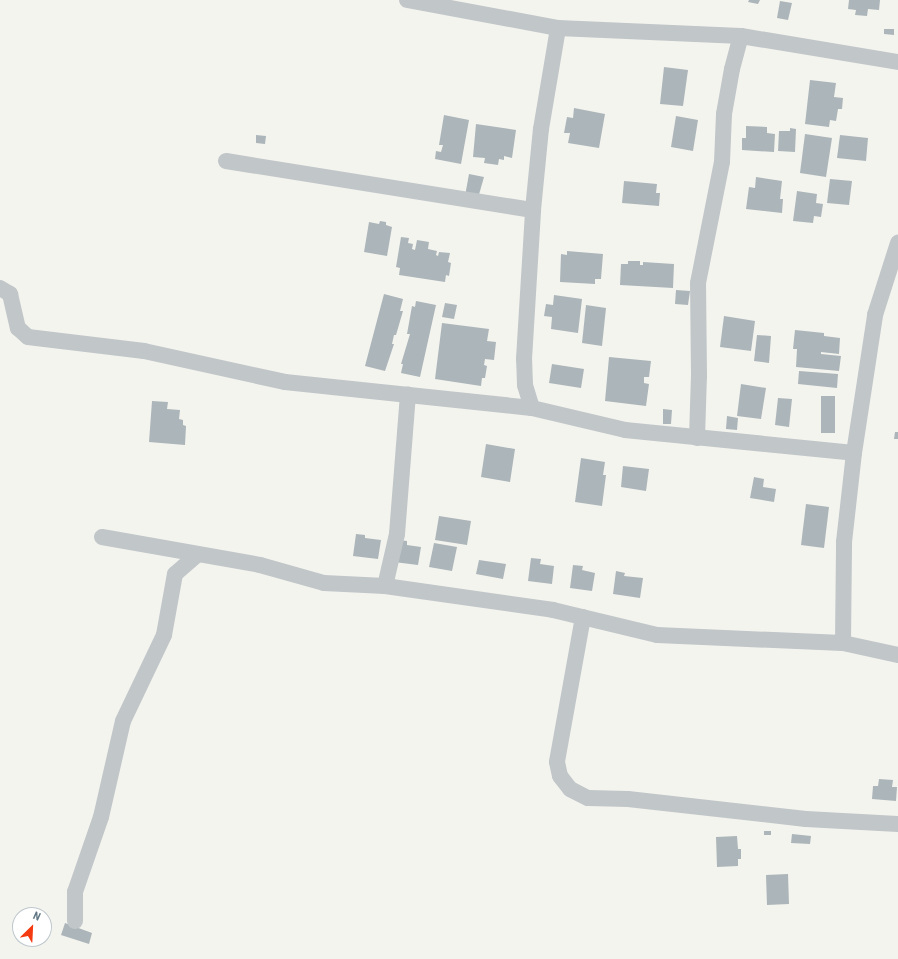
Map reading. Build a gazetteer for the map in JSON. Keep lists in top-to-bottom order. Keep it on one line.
{"north":"top right"}
